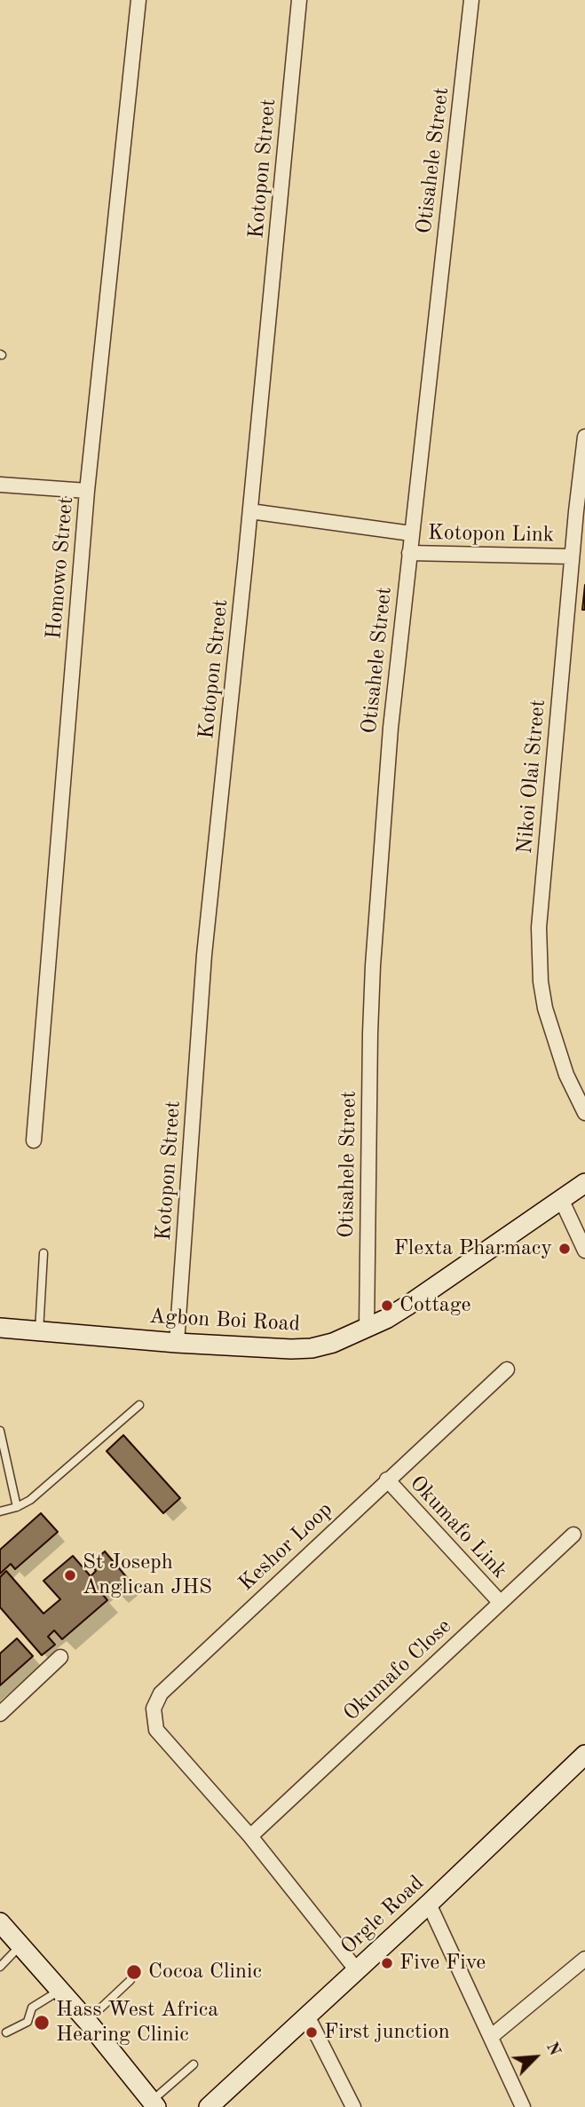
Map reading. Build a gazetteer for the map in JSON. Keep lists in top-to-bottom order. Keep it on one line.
{"streets":{"street":["Otisahele Street","Kotopon Street","Kotopon Link","Homowo Street","Nikoi Olai Street","Agbon Boi Road","Okumafo Link","Keshor Loop","Okumafo Close","Orgle Road"]},"crossings":[["Otisahele Street","Kotopon Link"],["Otisahele Street","Agbon Boi Road"],["Kotopon Street","Kotopon Link"],["Kotopon Street","Agbon Boi Road"],["Kotopon Link","Nikoi Olai Street"],["Okumafo Link","Keshor Loop"],["Okumafo Link","Okumafo Close"],["Keshor Loop","Okumafo Close"],["Keshor Loop","Orgle Road"]],"places":["Flexta Pharmacy","Cottage","St Joseph Anglican JHS","Five Five","Cocoa Clinic","Hass West Africa Hearing Clinic","First junction"],"north":"top right"}
